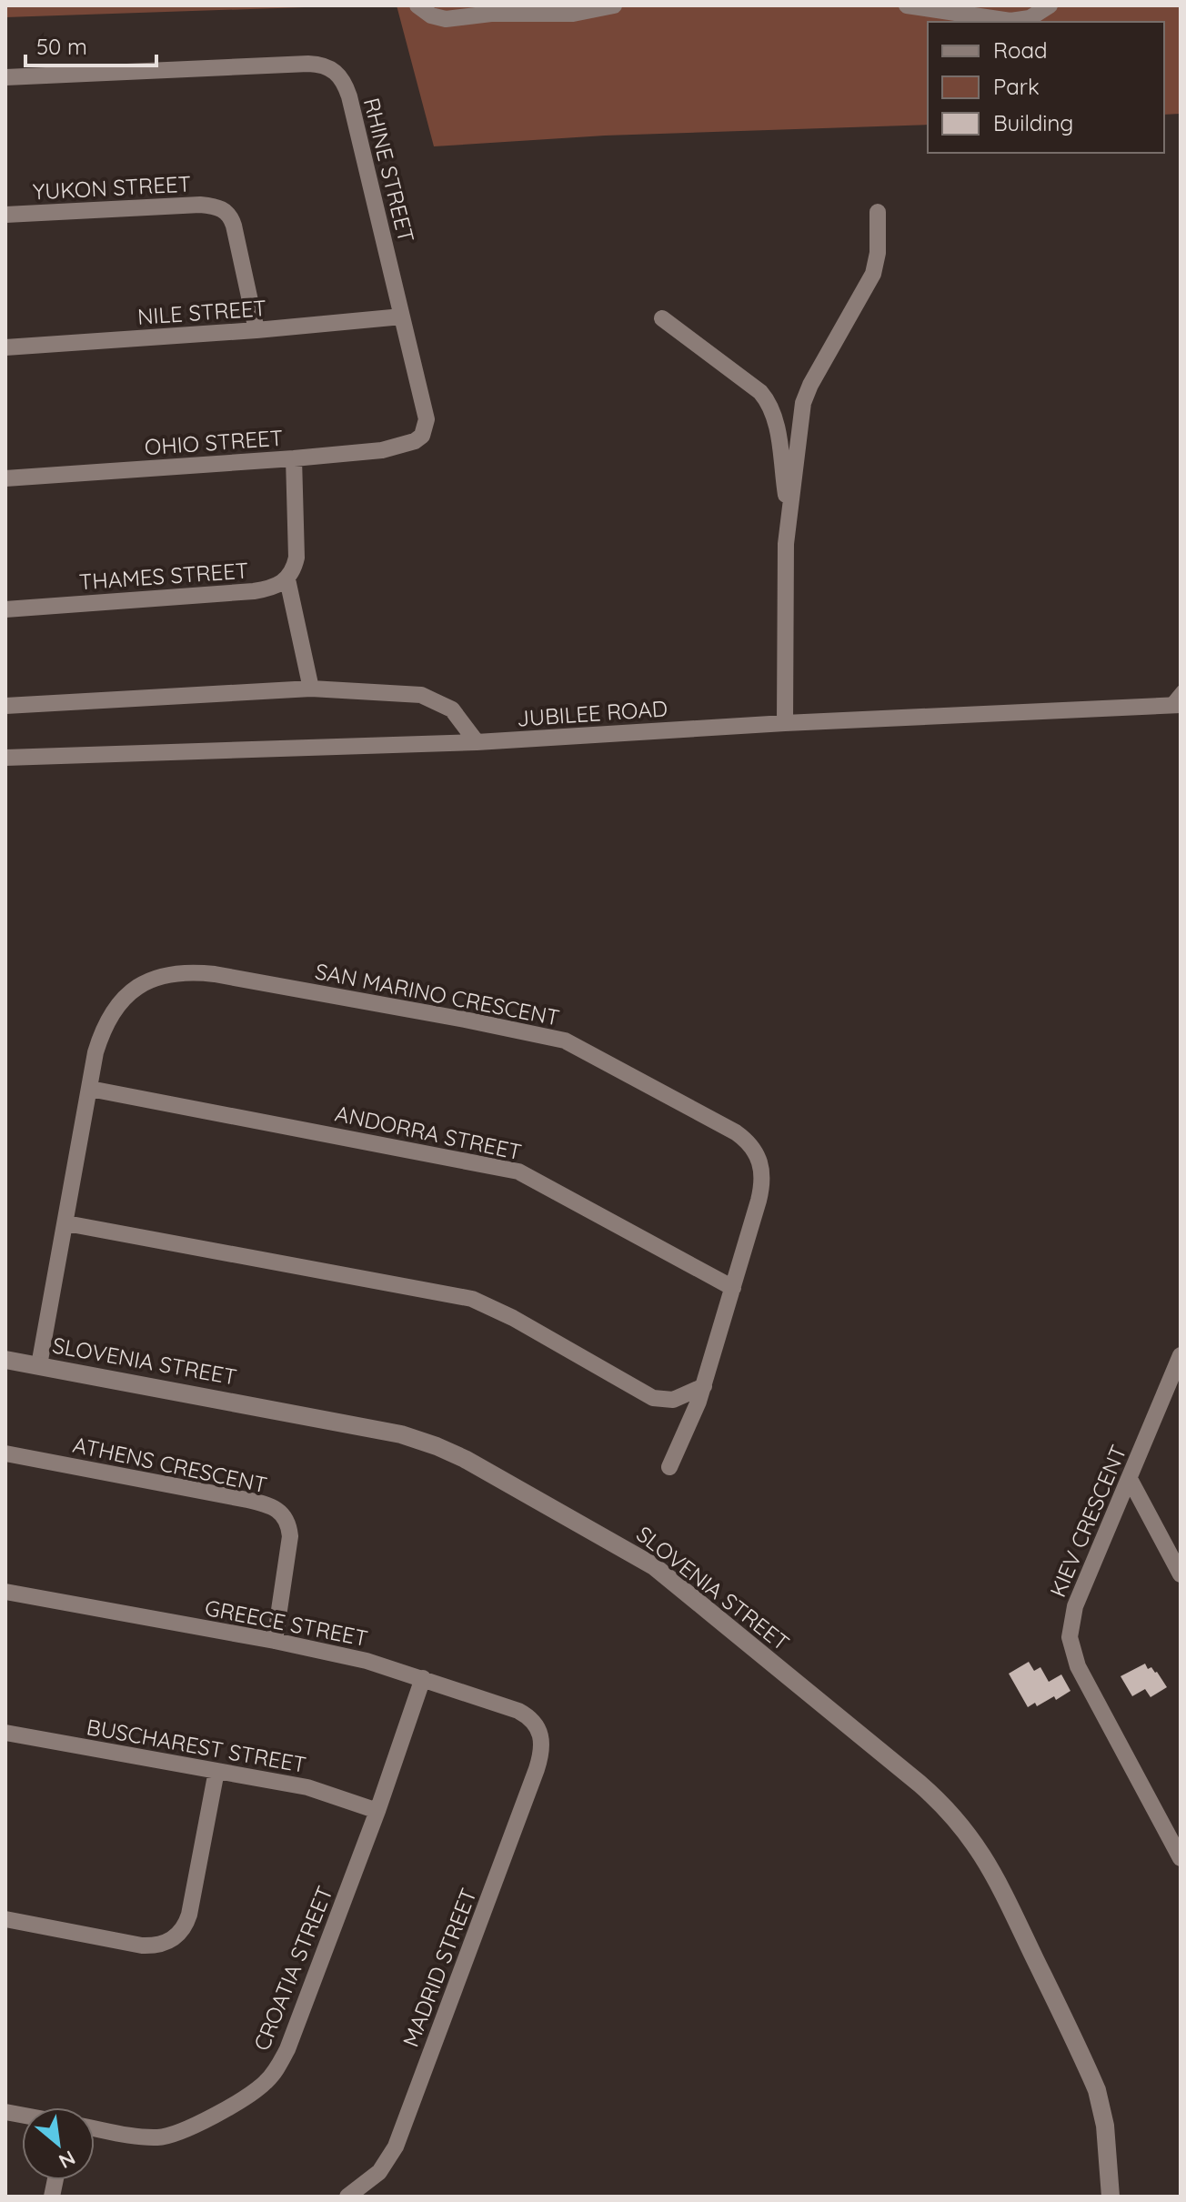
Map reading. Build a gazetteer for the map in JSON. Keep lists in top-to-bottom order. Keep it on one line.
{"streets":{"street":["RHINE STREET","YUKON STREET","NILE STREET","OHIO STREET","THAMES STREET","JUBILEE ROAD","SAN MARINO CRESCENT","ANDORRA STREET","SLOVENIA STREET","ATHENS CRESCENT","KIEV CRESCENT","GREECE STREET","BUSCHAREST STREET","MADRID STREET","CROATIA STREET"]},"crossings":[["RHINE STREET","NILE STREET"],["RHINE STREET","OHIO STREET"],["YUKON STREET","NILE STREET"],["SAN MARINO CRESCENT","ANDORRA STREET"],["SAN MARINO CRESCENT","SLOVENIA STREET"],["ATHENS CRESCENT","GREECE STREET"],["GREECE STREET","MADRID STREET"],["GREECE STREET","CROATIA STREET"],["BUSCHAREST STREET","CROATIA STREET"]],"legend":["Road","Park","Building"],"scale_bar":"50 m","north":"bottom right"}
